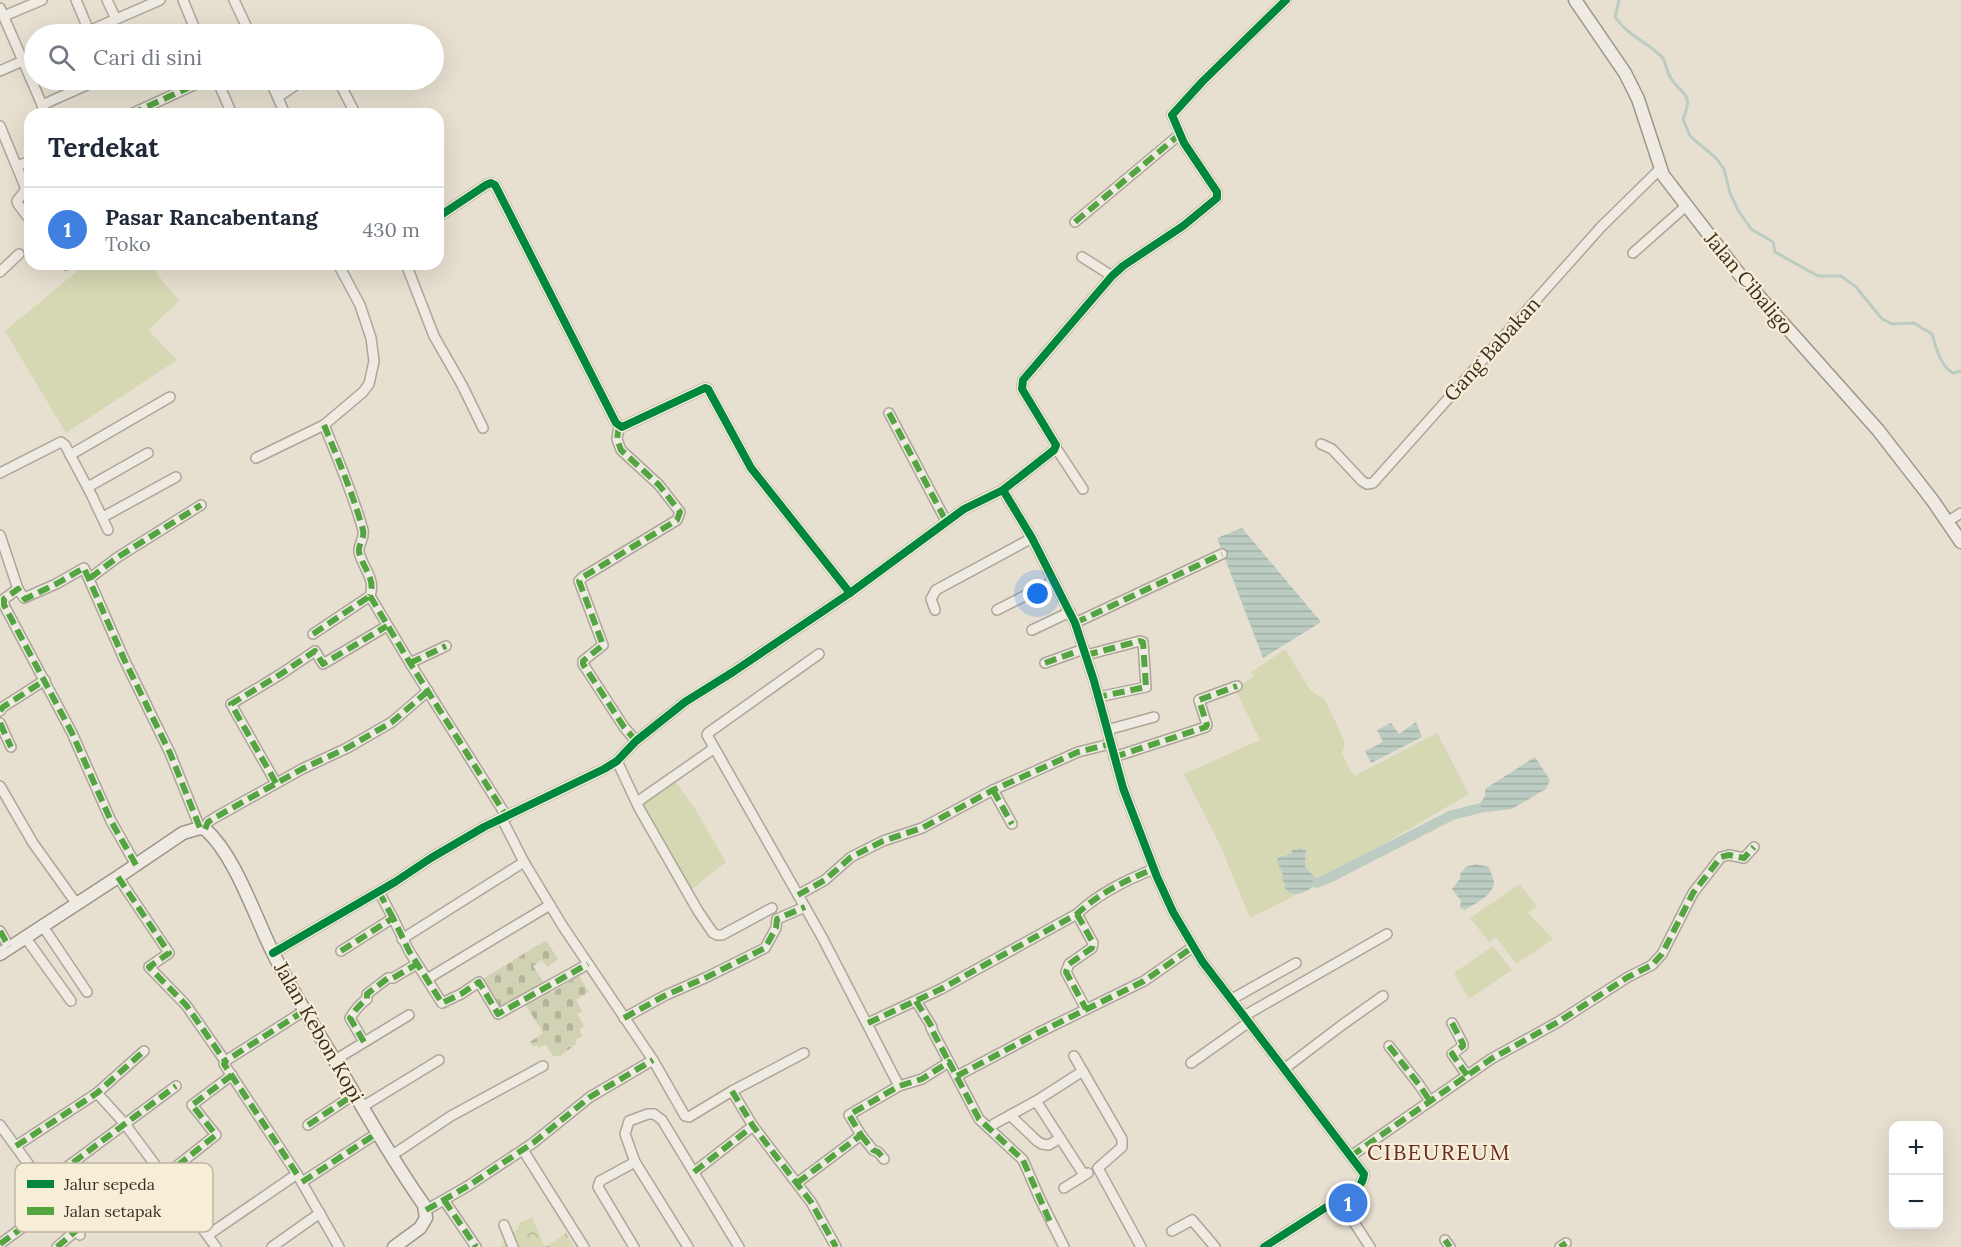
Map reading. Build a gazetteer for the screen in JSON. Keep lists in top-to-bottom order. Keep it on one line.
{"streets":{"main road":["Jalan Cibaligo","Jalan Kebon Kopi"],"street":["Gang Babakan"]},"crossings":[["Jalan Cibaligo","Gang Babakan"]],"districts":["CIBEUREUM"],"legend":["Jalur sepeda","Jalan setapak"],"page":{"search":"Cari di sini","heading":"Terdekat","list":[{"mark":"1","name":"Pasar Rancabentang","note":"Toko","value":"430 m"}],"map_buttons":["+","−"],"pins":"1"}}
